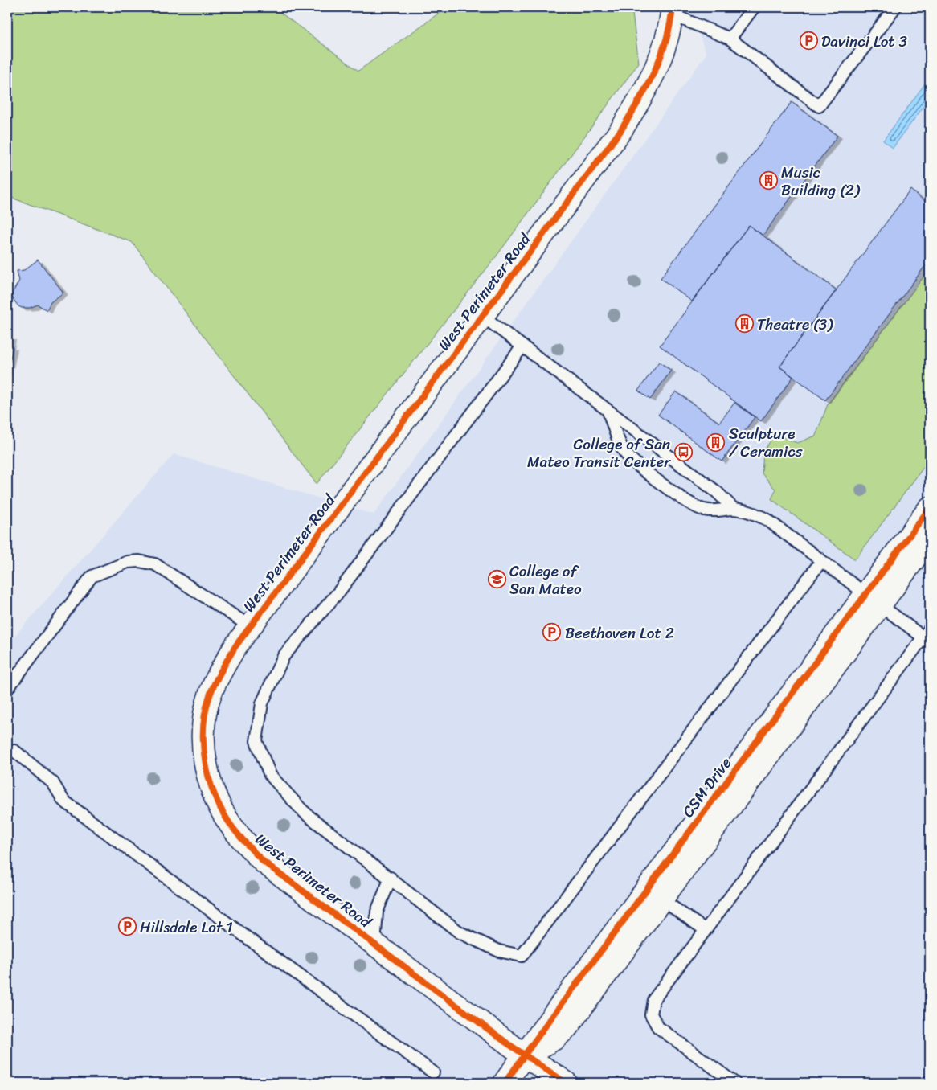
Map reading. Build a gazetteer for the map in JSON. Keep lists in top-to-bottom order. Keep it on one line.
{"streets":{"street":["West Perimeter Road","CSM Drive"]},"crossings":[["West Perimeter Road","CSM Drive"]],"places":{"parking":["Davinci Lot 3","Beethoven Lot 2","Hillsdale Lot 1"],"building":["Music Building (2)","Theatre (3)","Sculpture / Ceramics"],"bus stop":["College of San Mateo Transit Center"],"school or university":["College of San Mateo"]}}
